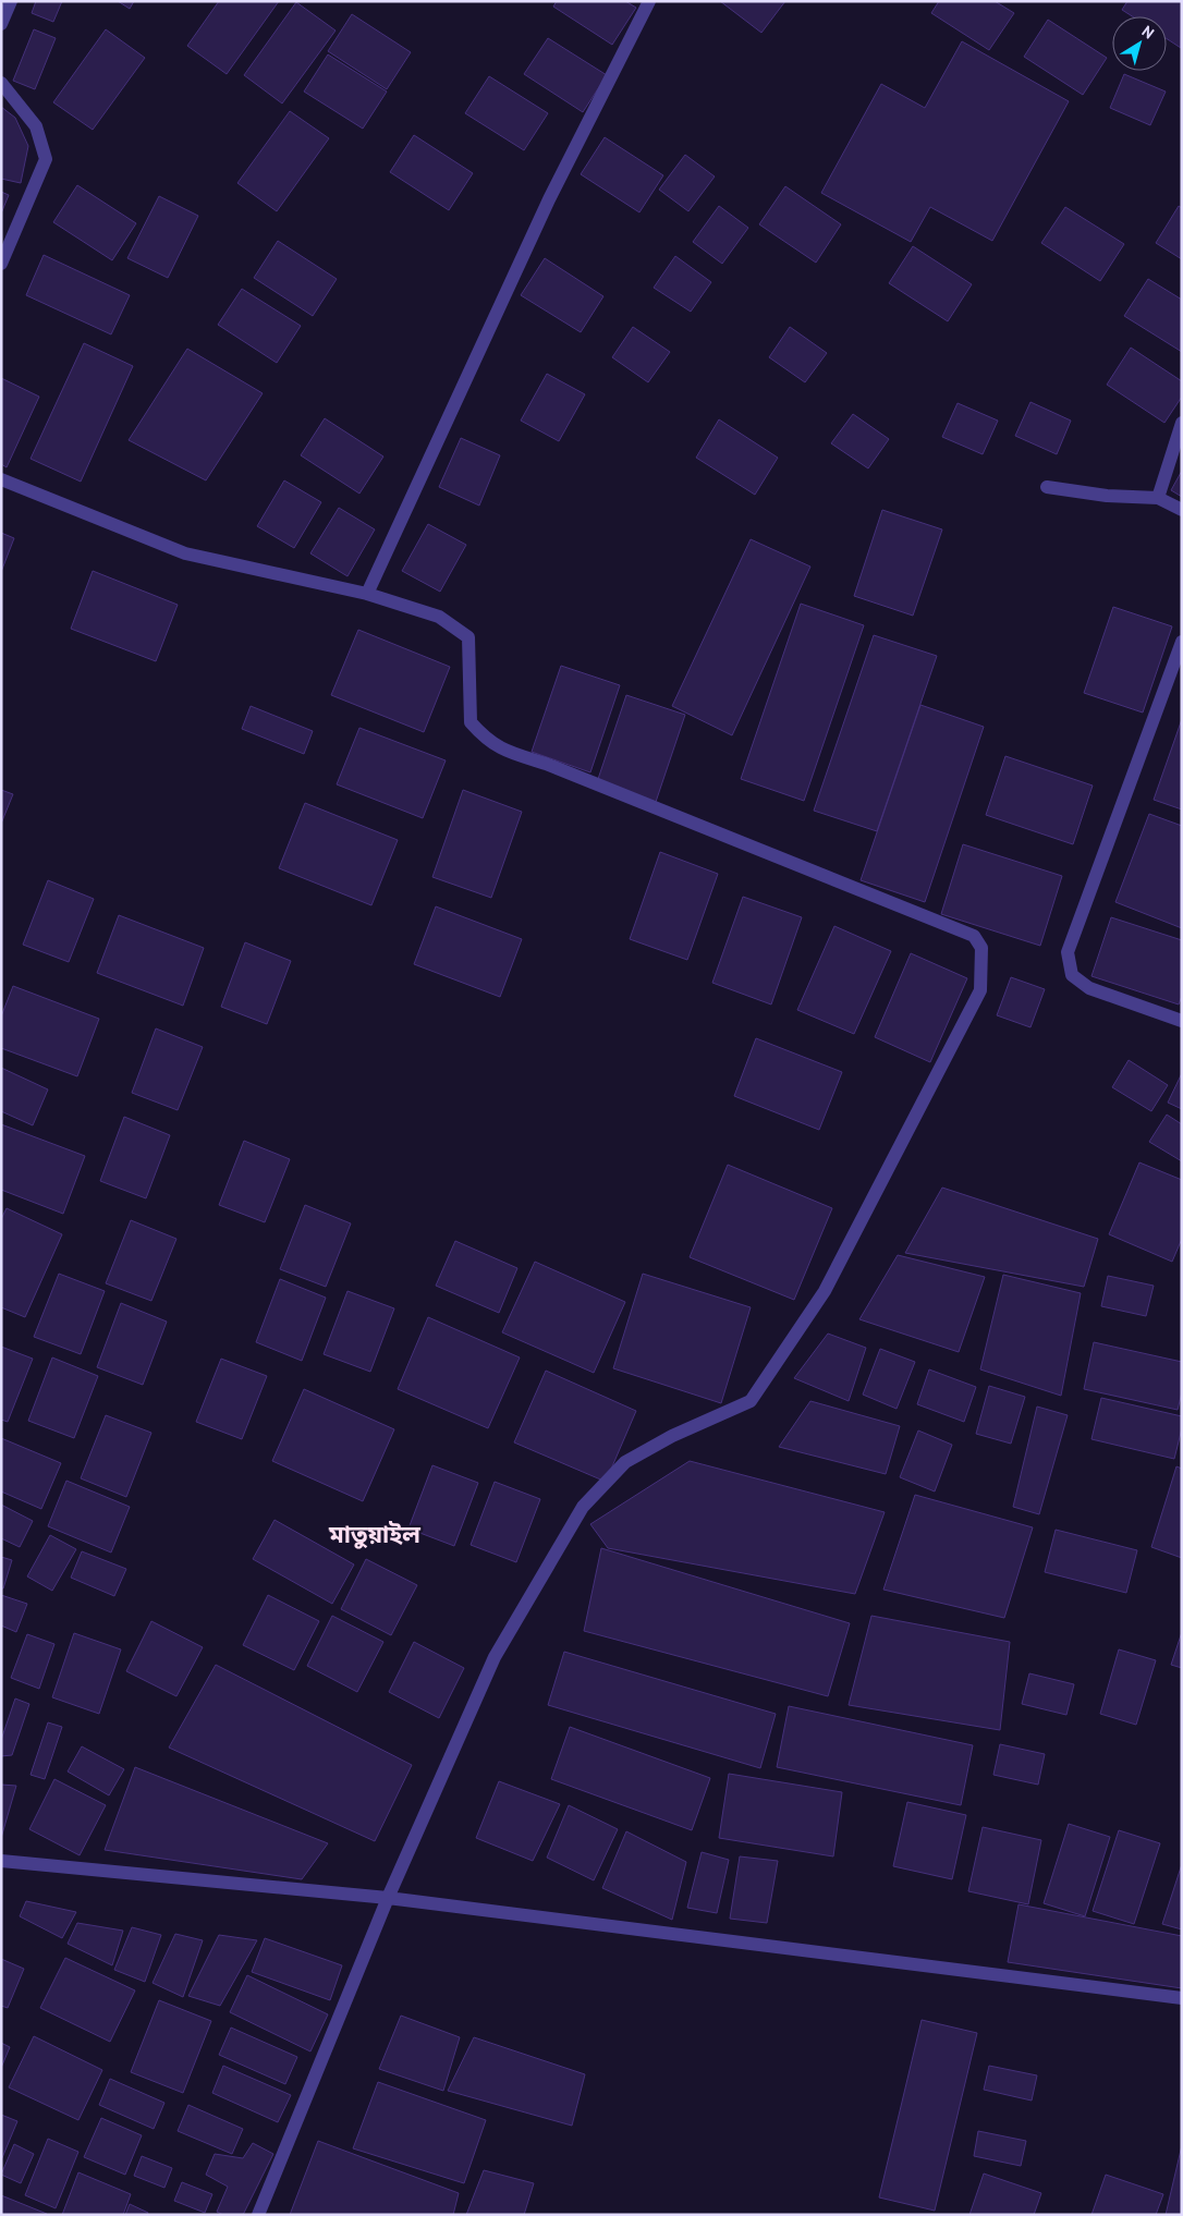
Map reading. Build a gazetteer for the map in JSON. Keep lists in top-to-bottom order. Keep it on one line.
{"districts":["মাতুয়াইল"],"north":"top right"}
